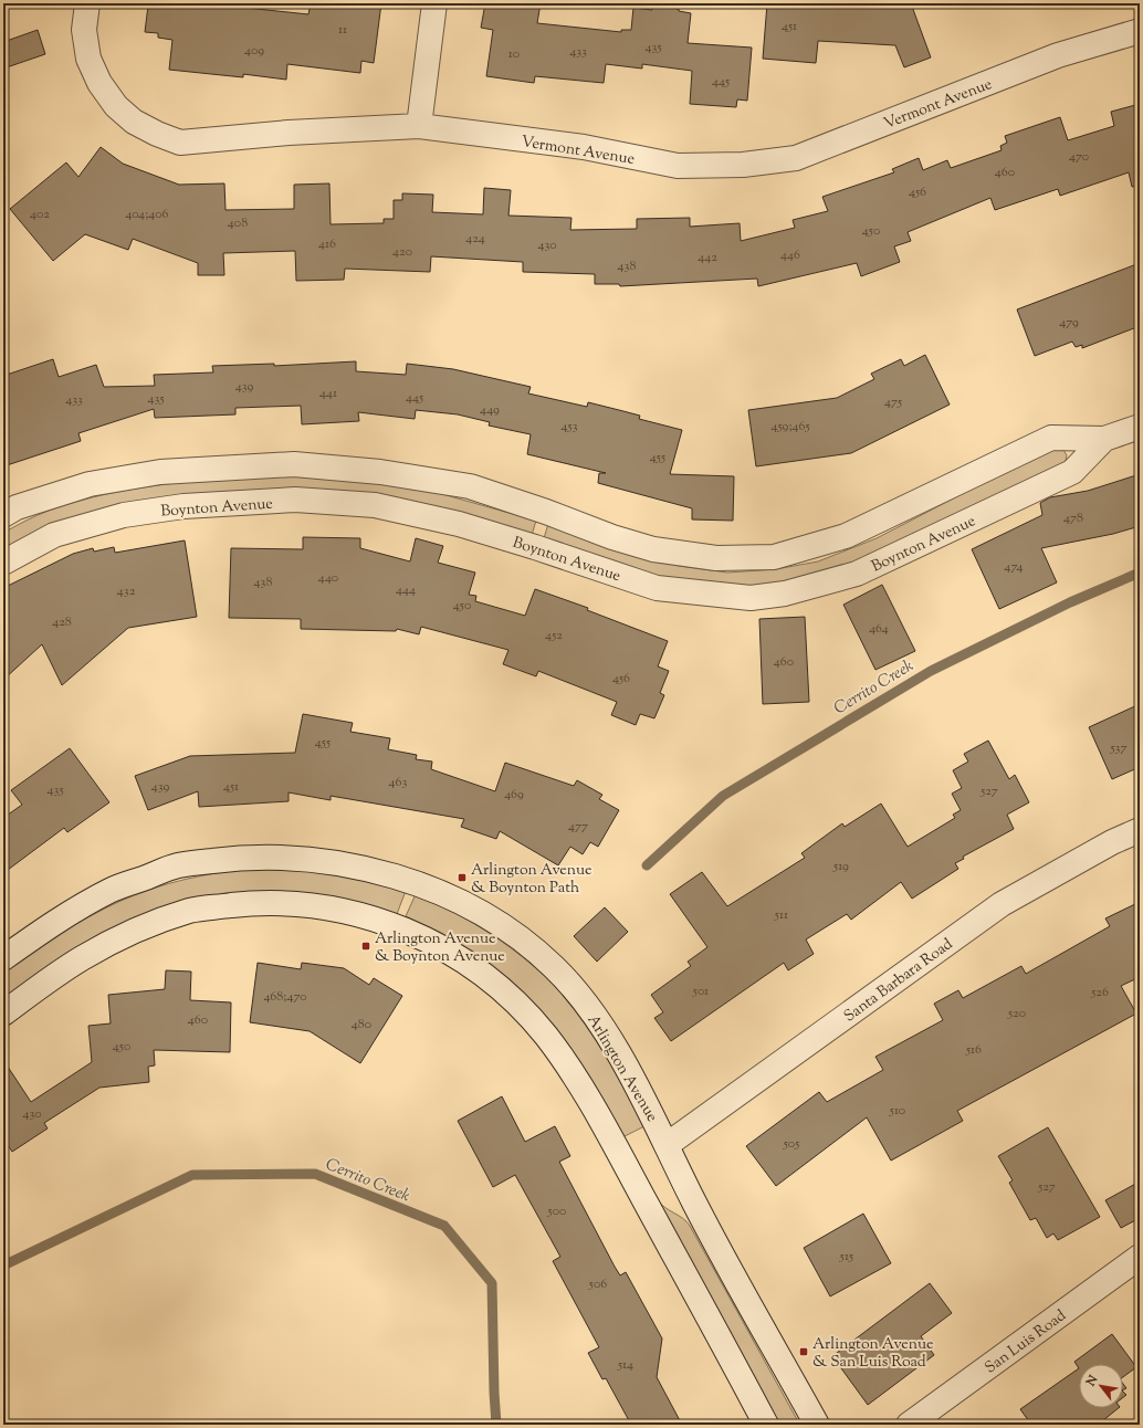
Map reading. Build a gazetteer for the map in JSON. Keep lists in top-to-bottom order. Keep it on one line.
{"streets":{"street":["Vermont Avenue","Boynton Avenue","Santa Barbara Road","Arlington Avenue","San Luis Road"]},"crossings":[["Santa Barbara Road","Arlington Avenue"]],"water":["Cerrito Creek"],"places":{"transit":["Arlington Avenue & Boynton Path","Arlington Avenue & Boynton Avenue","Arlington Avenue & San Luis Road"]},"house_numbers":["451","11","435","409","433","10","445","470","460","456","402","404;406","408","450","424","416","430","420","446","442","438","479","439","441","445","435","433","475","449","453","459;465","455","478","474","440","438","444","432","450","428","464","452","460","456","455","537","463","439","451","435","527","469","477","519","511","501","526","468;470","520","460","480","450","516","510","430","505","527","500","515","506","514"],"north":"top left"}
